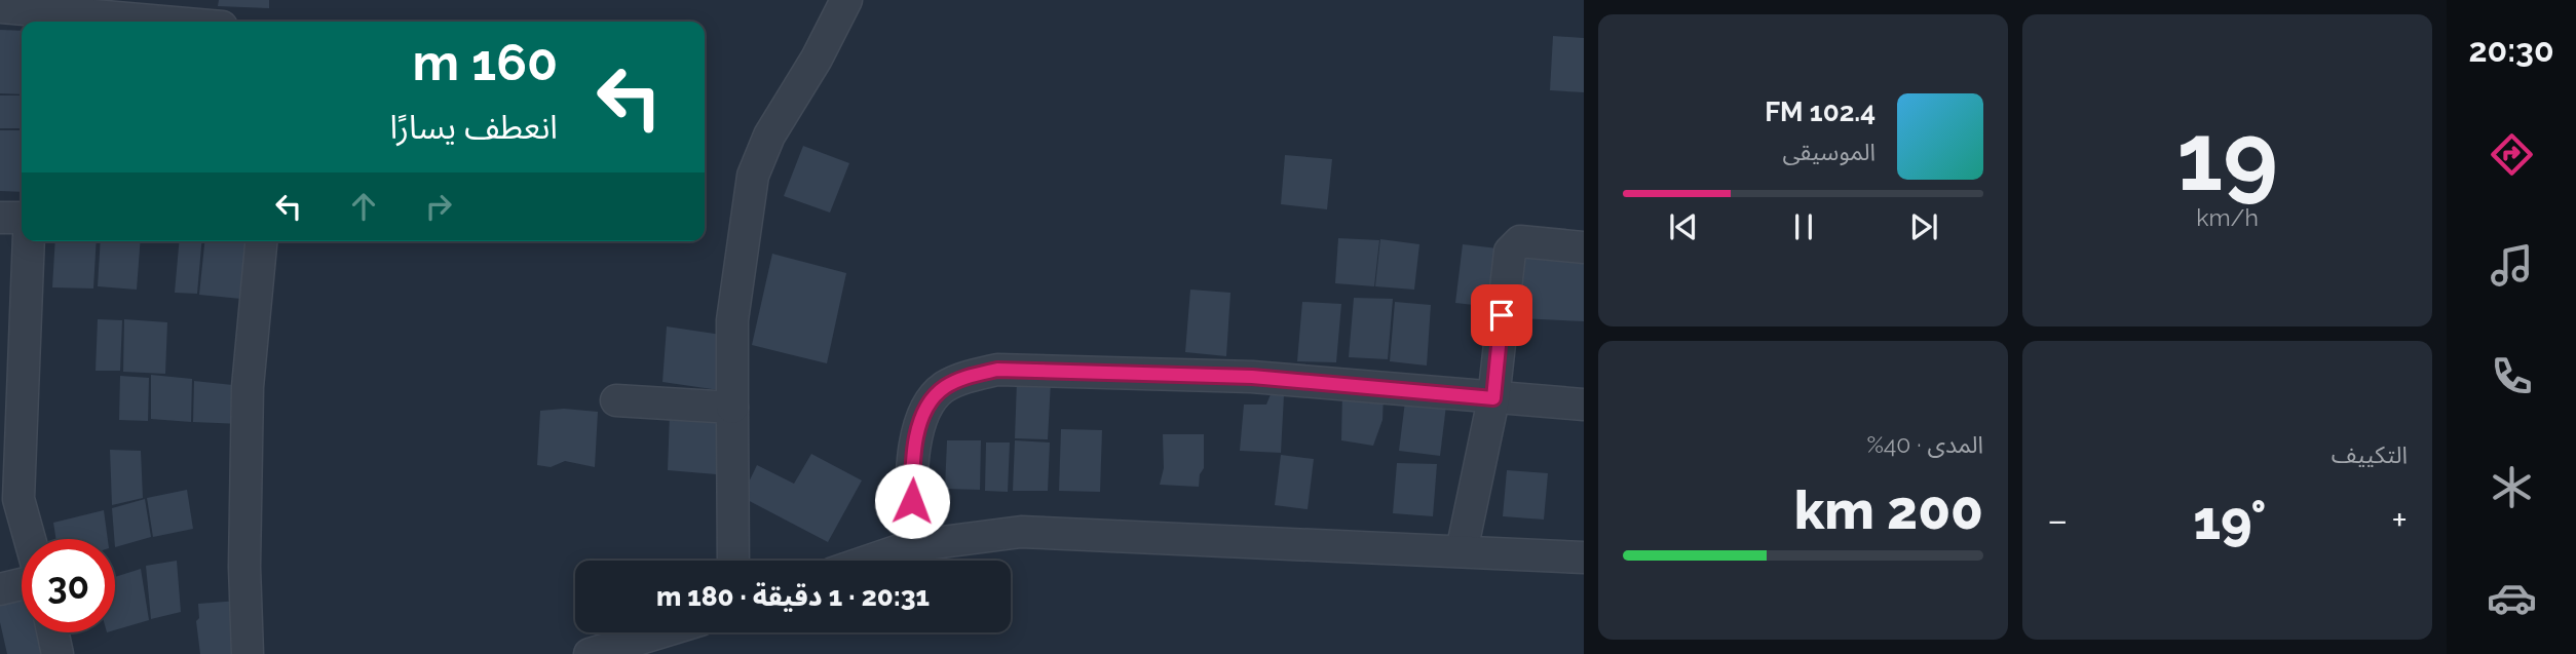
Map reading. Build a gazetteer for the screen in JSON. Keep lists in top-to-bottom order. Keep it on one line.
{"page":{"tabs":"20:30","tile":[["19","km/h"],"التكييف",["المدى · 40%","200 km"]],"turn":["160 m","انعطف يسارًا"],"song":["102.4 FM","الموسيقى"],"heat":["−","19°","+"],"limit":"30","trip":"20:31 · 1 دقيقة · 180 m"}}
